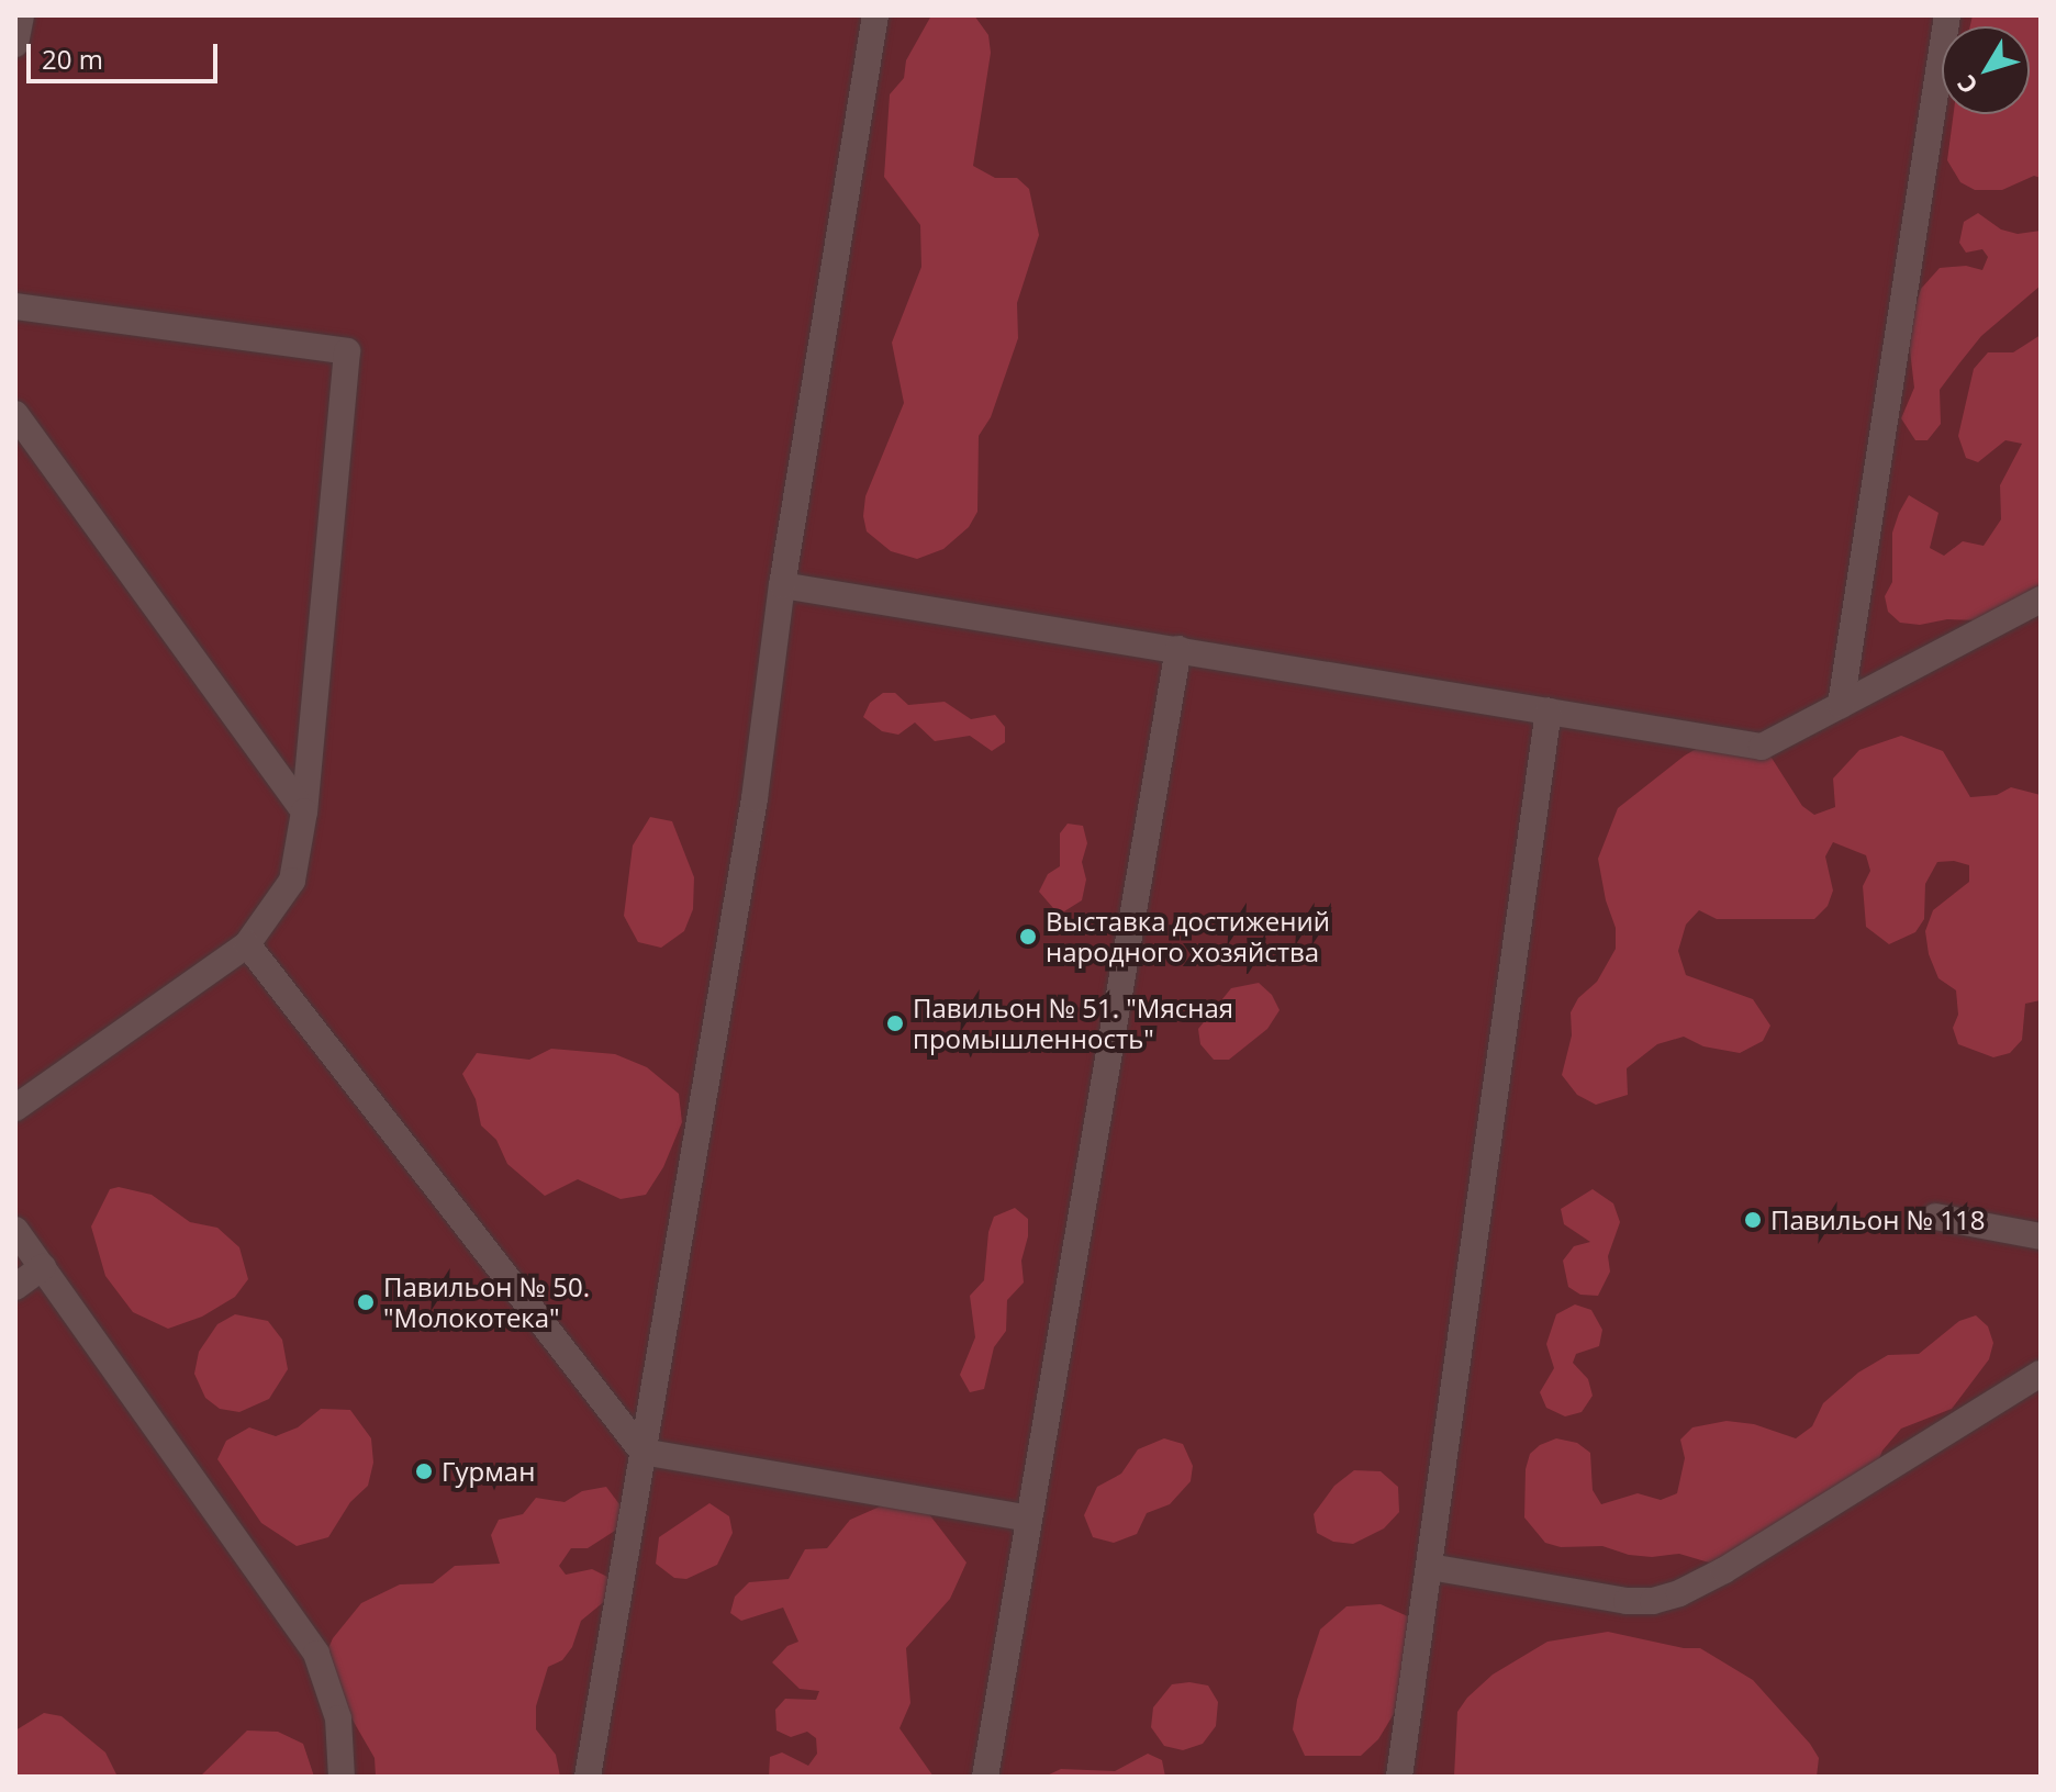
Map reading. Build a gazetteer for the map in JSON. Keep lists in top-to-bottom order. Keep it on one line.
{"places":["Выставка достижений народного хозяйства","Павильон № 51. \"Мясная промышленность\"","Павильон № 118","Павильон № 50. \"Молокотека\"","Гурман"],"scale_bar":"20 m","north":"bottom left"}
